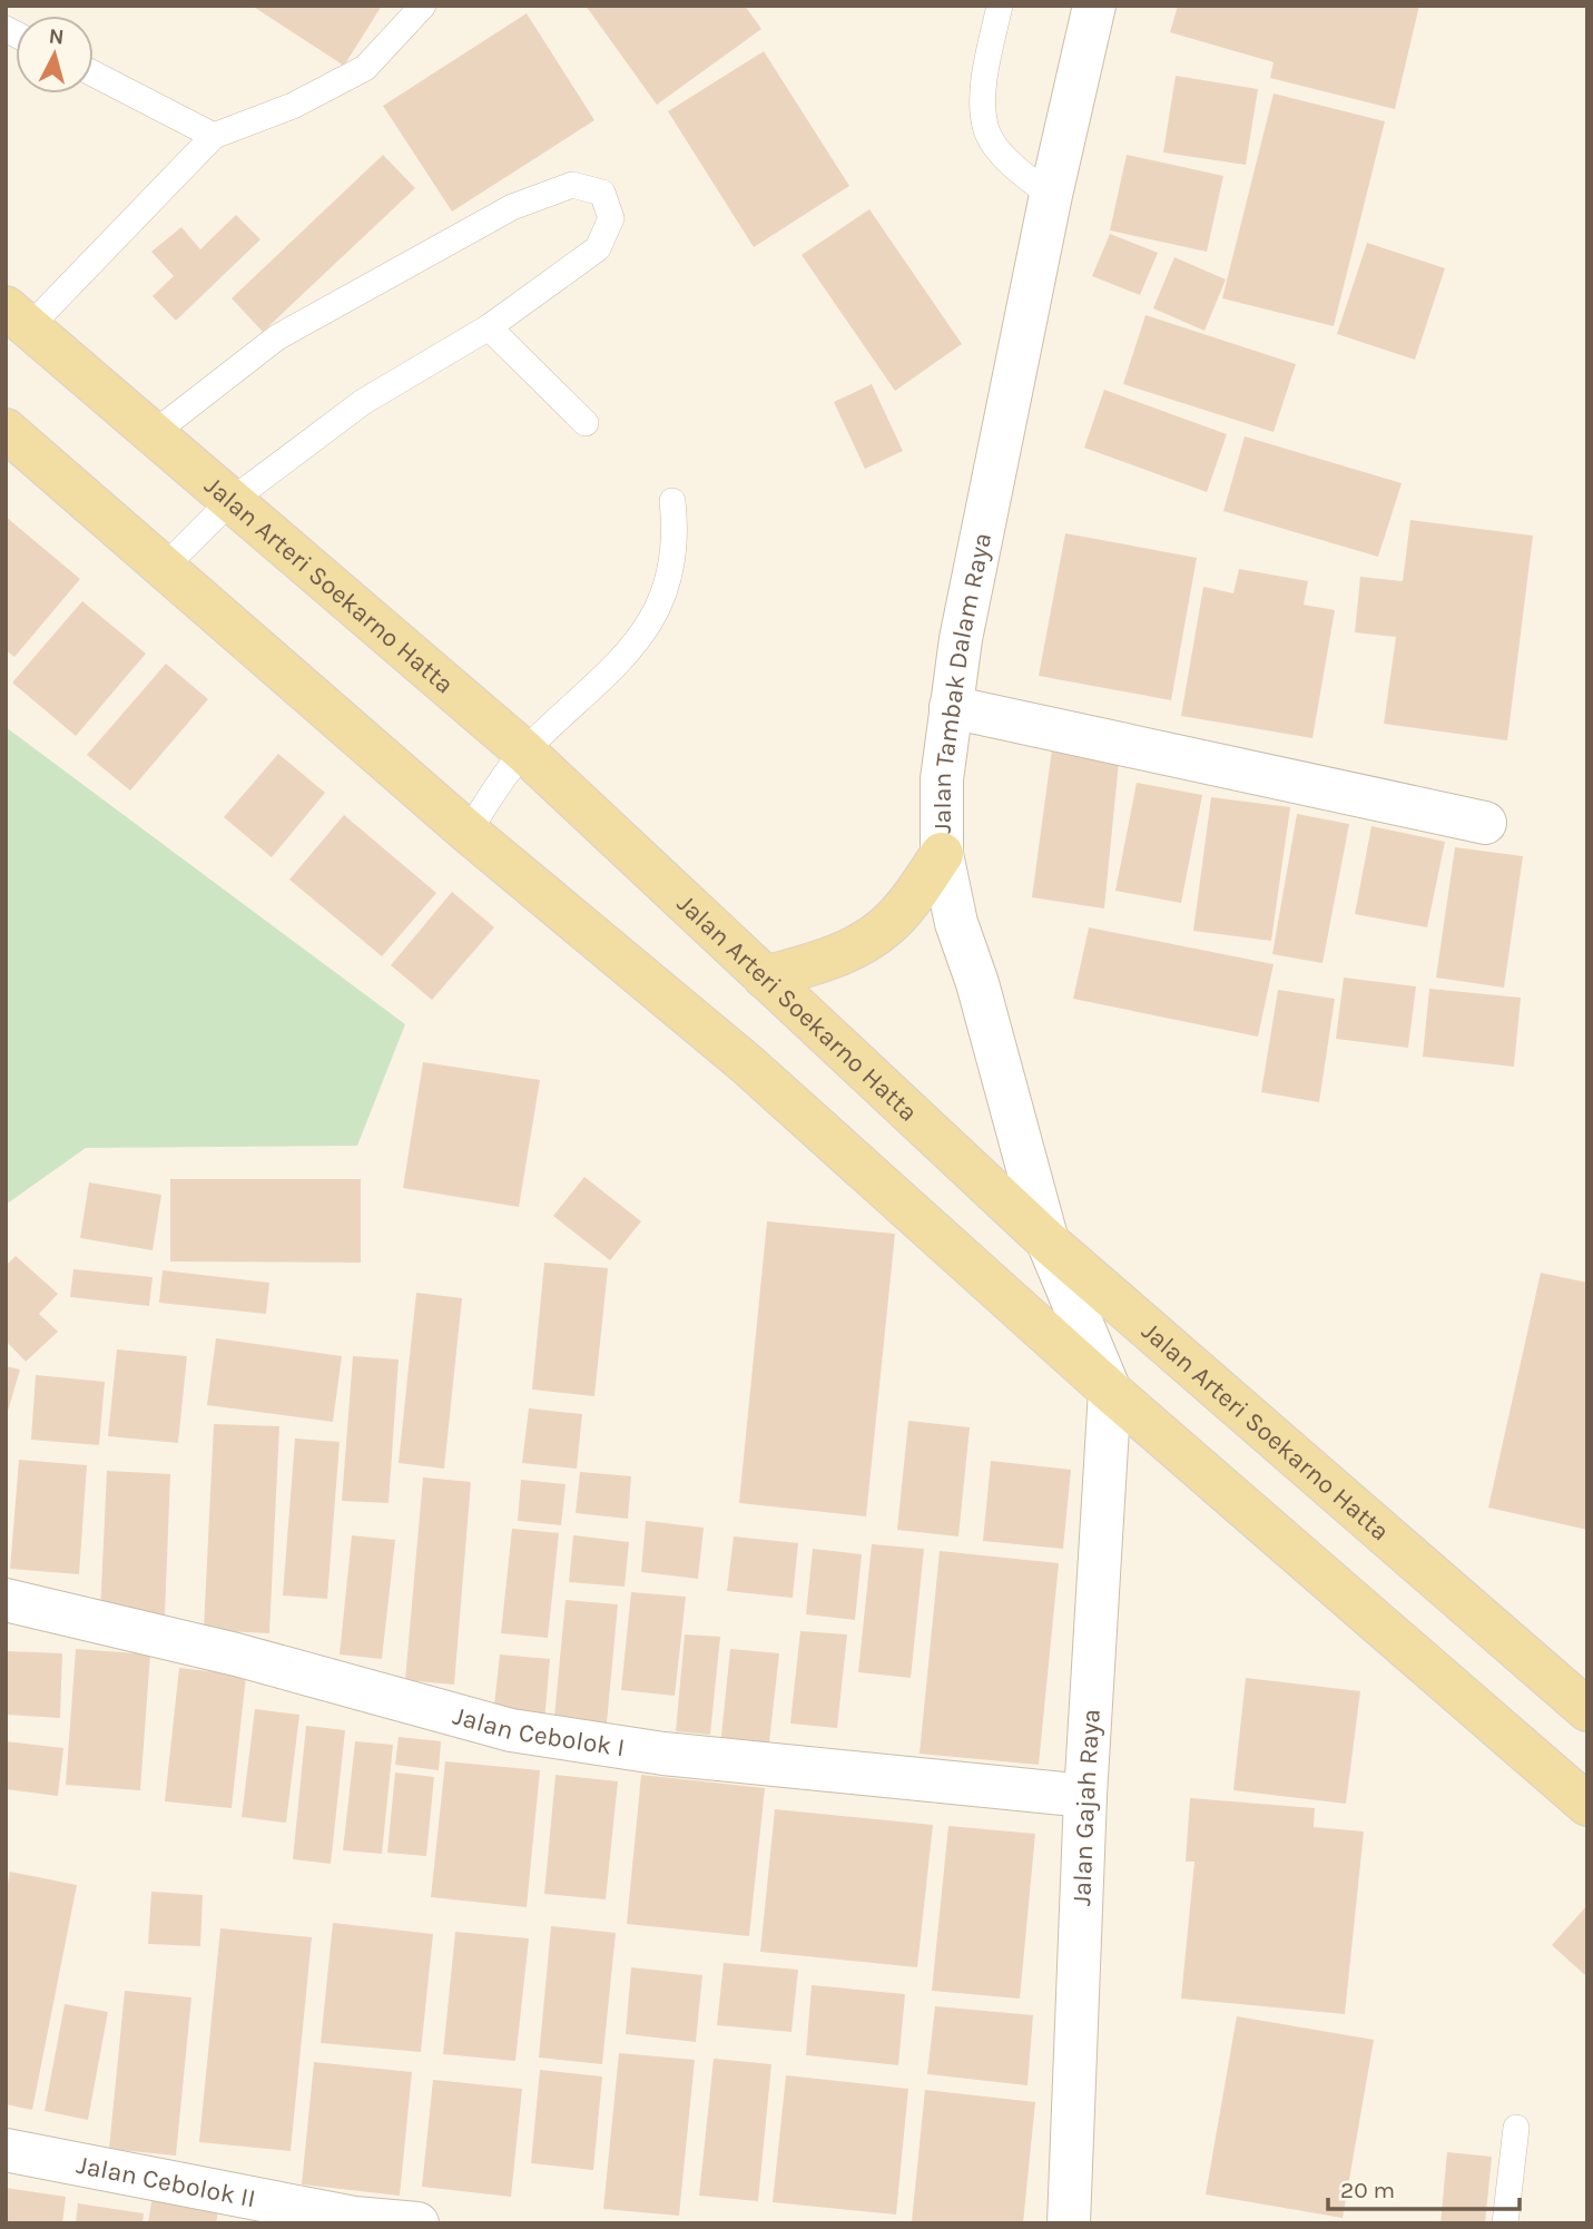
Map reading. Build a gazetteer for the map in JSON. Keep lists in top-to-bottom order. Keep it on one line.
{"streets":{"main road":["Jalan Arteri Soekarno Hatta"],"street":["Jalan Tambak Dalam Raya","Jalan Cebolok I","Jalan Gajah Raya","Jalan Cebolok II"]},"crossings":[["Jalan Arteri Soekarno Hatta","Jalan Tambak Dalam Raya"],["Jalan Tambak Dalam Raya","Jalan Gajah Raya"],["Jalan Cebolok I","Jalan Gajah Raya"]],"scale_bar":"20 m","north":"top"}
